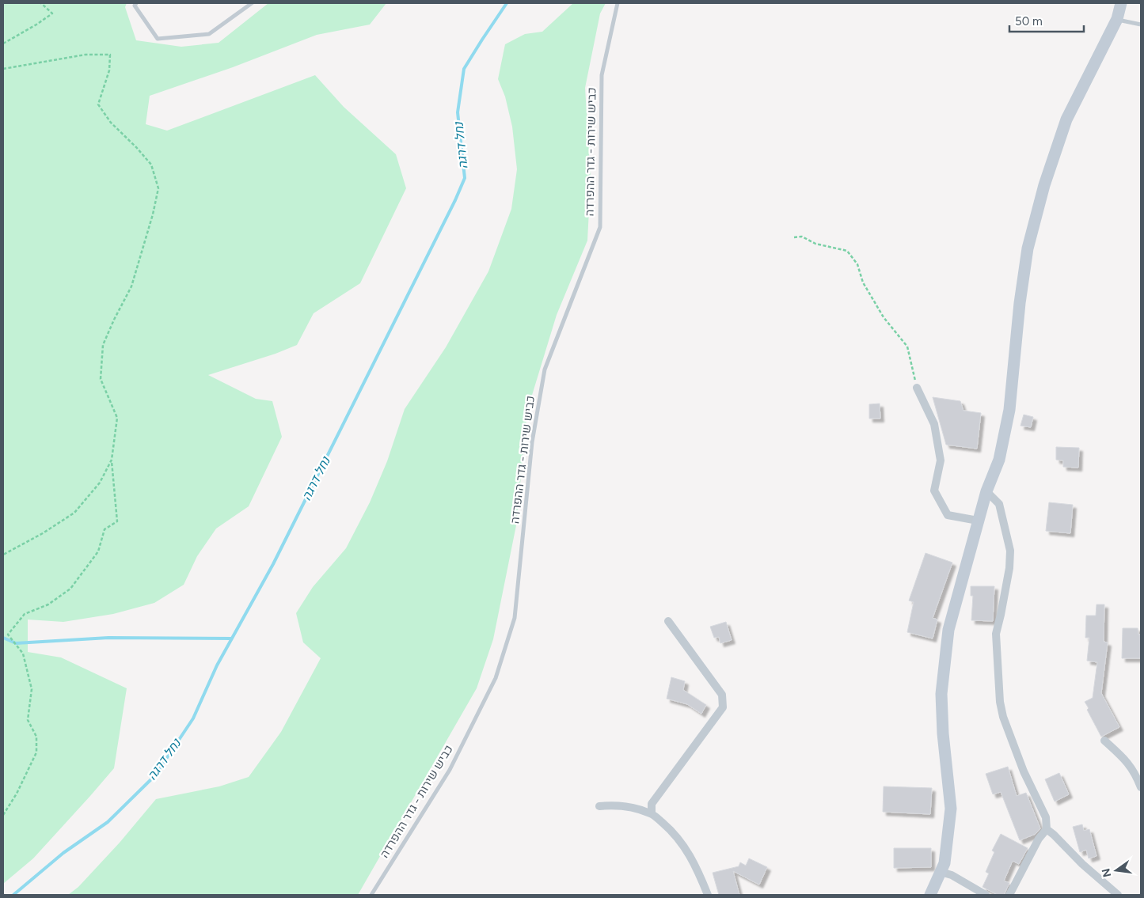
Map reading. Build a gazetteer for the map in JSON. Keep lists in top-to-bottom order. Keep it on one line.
{"streets":{"lane":["כביש שירות - גדר ההפרדה"]},"water":["נחל דרגה"],"scale_bar":"50 m","north":"left"}
